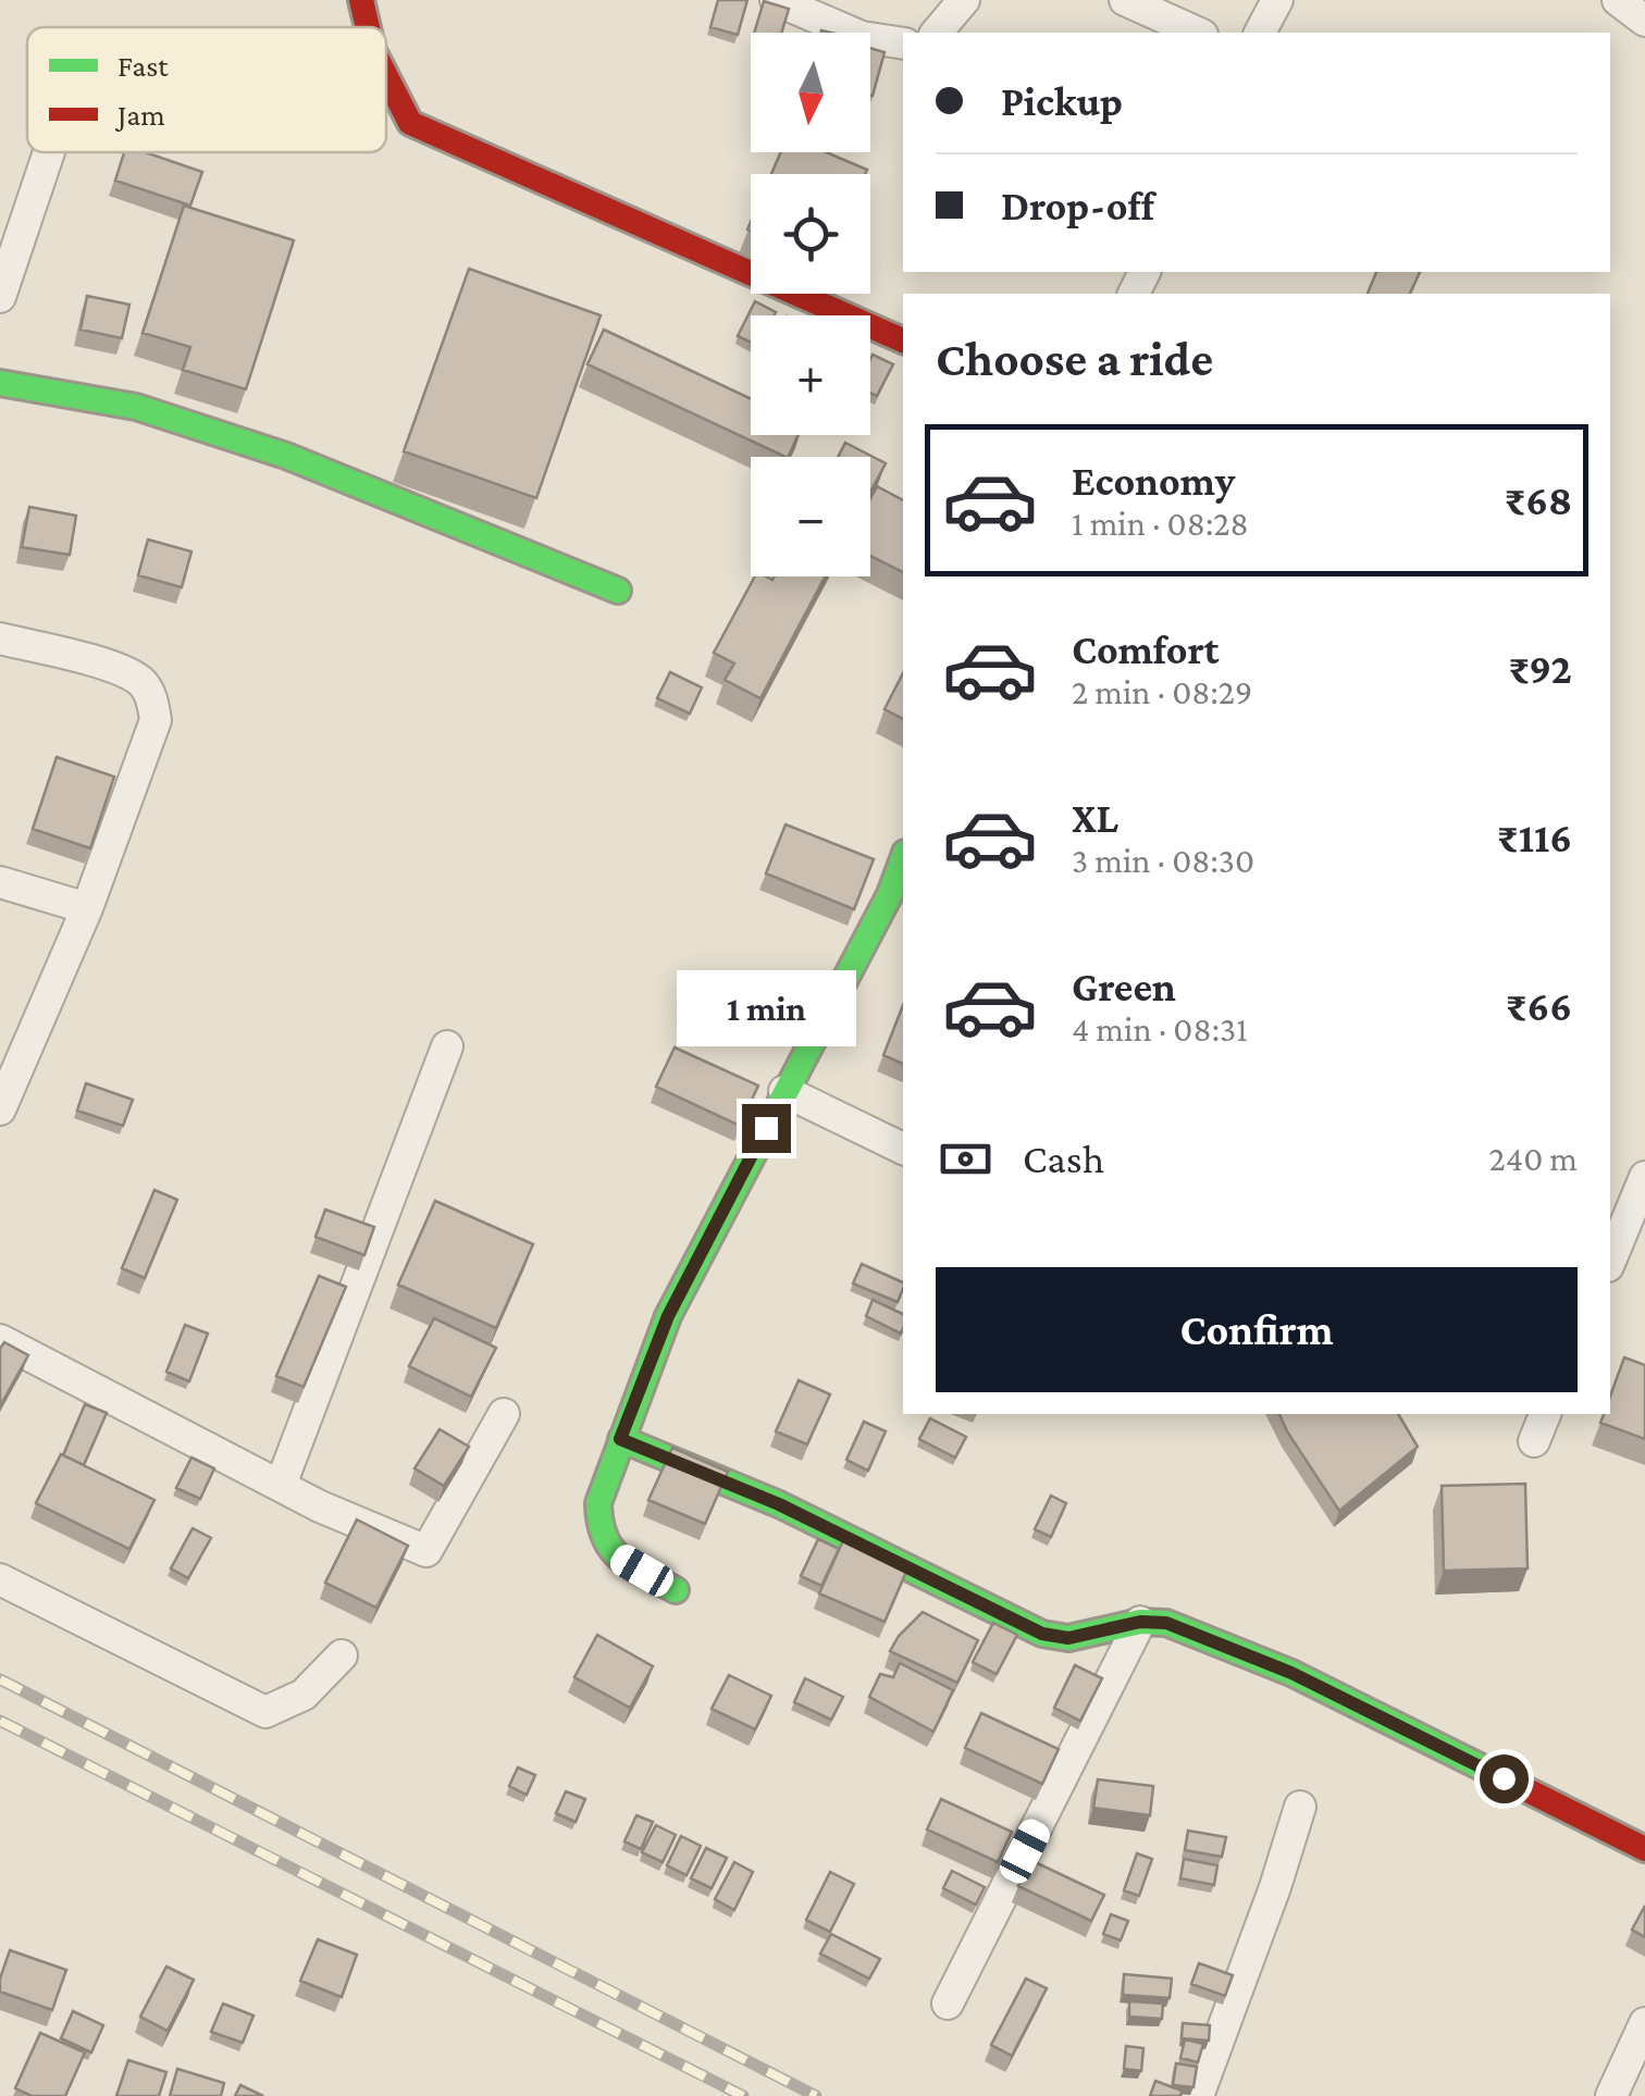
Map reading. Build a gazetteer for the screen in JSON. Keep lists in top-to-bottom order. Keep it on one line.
{"legend":["Fast","Jam"],"north":"bottom","page":{"map_buttons":["+","−"],"banner":["Pickup","Drop-off"],"heading":"Choose a ride","list":[{"name":"Economy","note":"1 min · 08:28","value":"₹68"},{"name":"Comfort","note":"2 min · 08:29","value":"₹92"},{"name":"XL","note":"3 min · 08:30","value":"₹116"},{"name":"Green","note":"4 min · 08:31","value":"₹66"}],"bubble":"1 min","pay":["Cash","240 m"],"buttons":"Confirm"}}
